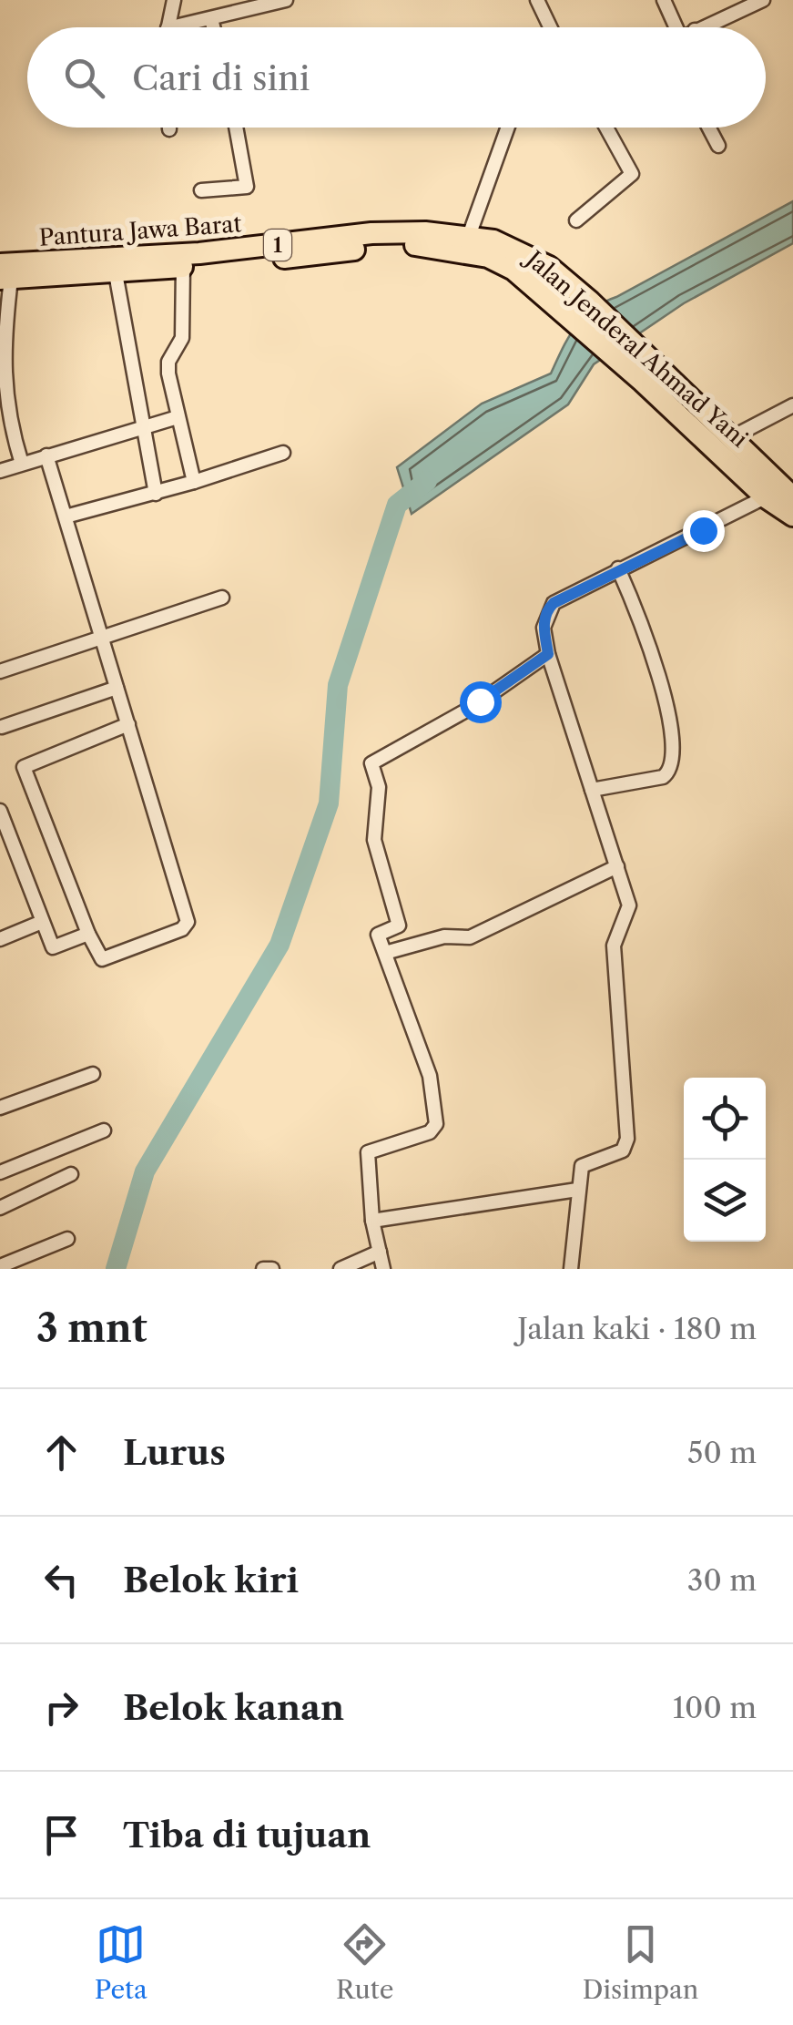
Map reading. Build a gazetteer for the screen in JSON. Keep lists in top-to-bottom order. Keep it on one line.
{"streets":{"highway":["Pantura Jawa Barat","1","Jalan Jenderal Ahmad Yani"]},"crossings":[["Pantura Jawa Barat","1"],["Pantura Jawa Barat","Jalan Jenderal Ahmad Yani"],["1","Jalan Jenderal Ahmad Yani"]],"page":{"search":"Cari di sini","heading":["3 mnt","Jalan kaki · 180 m"],"list":[["Lurus","50 m"],["Belok kiri","30 m"],["Belok kanan","100 m"],"Tiba di tujuan"],"nav":["Peta","Rute","Disimpan"]}}
